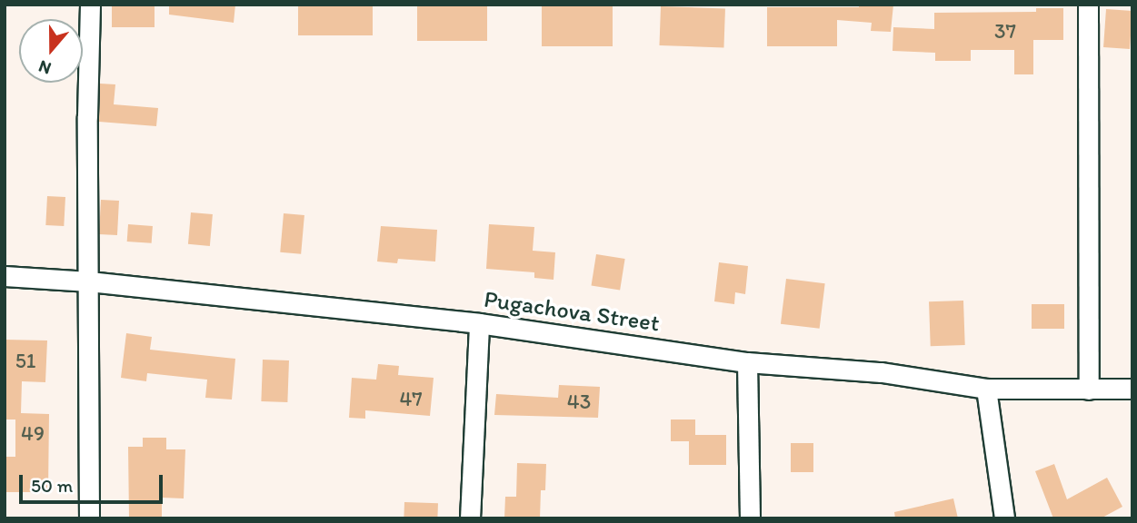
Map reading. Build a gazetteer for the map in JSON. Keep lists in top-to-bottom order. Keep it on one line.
{"streets":{"street":["Pugachova Street"]},"house_numbers":["37","51","47","43","49"],"scale_bar":"50 m","north":"bottom"}
